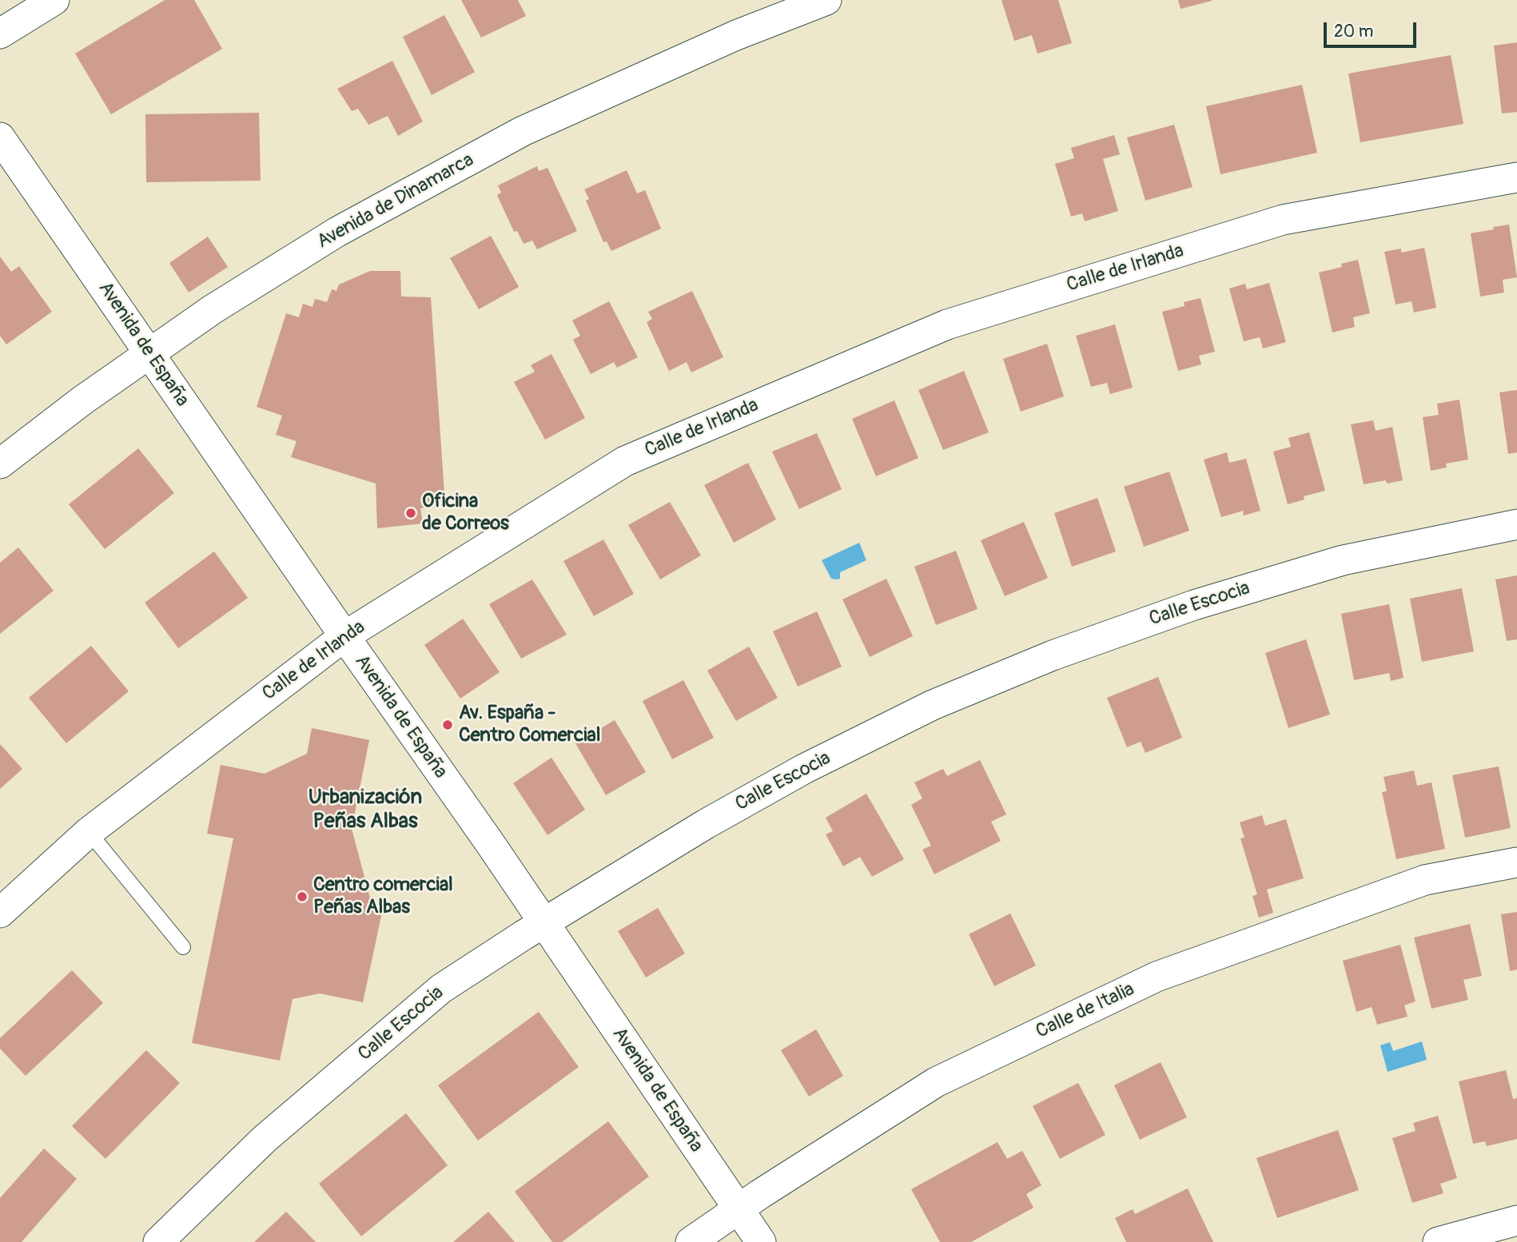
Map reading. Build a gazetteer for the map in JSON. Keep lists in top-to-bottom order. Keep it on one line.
{"streets":{"street":["Avenida de Dinamarca","Calle de Irlanda","Avenida de España","Calle Escocia","Calle de Italia"]},"crossings":[["Avenida de Dinamarca","Avenida de España"],["Calle de Irlanda","Avenida de España"],["Avenida de España","Calle Escocia"],["Avenida de España","Calle de Italia"]],"districts":["Urbanización Peñas Albas"],"places":["Oficina de Correos","Av. España - Centro Comercial","Centro comercial Peñas Albas"],"scale_bar":"20 m"}
